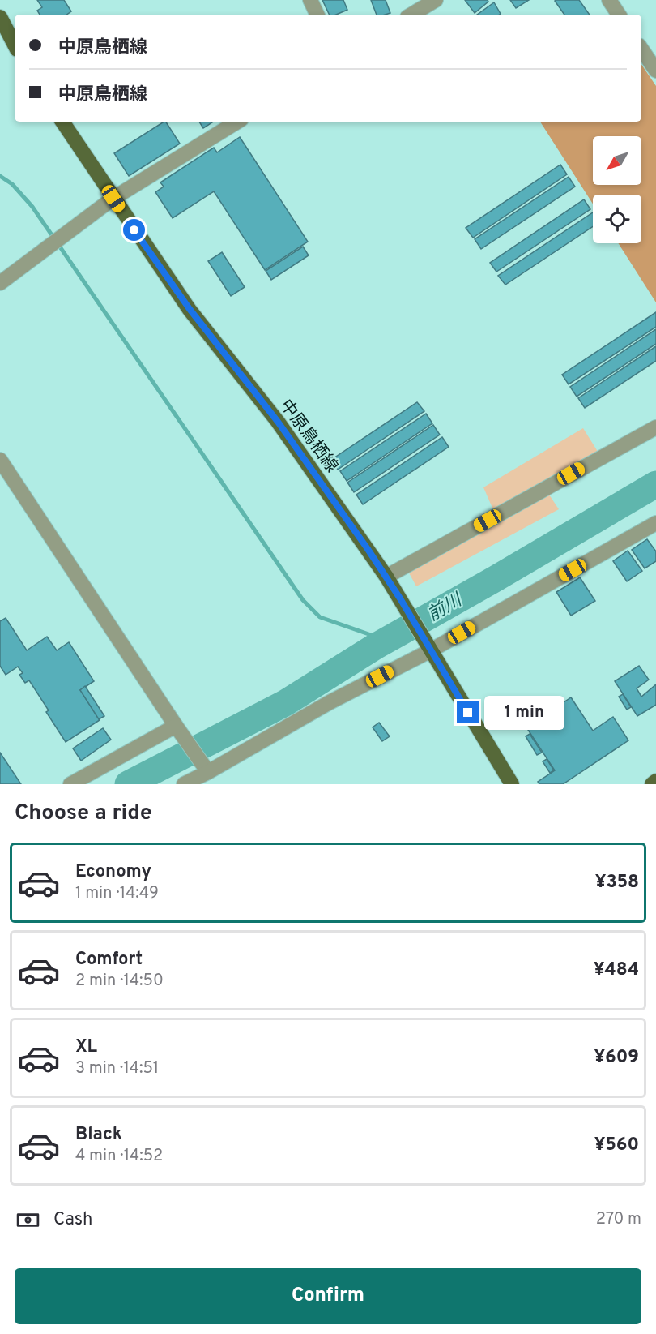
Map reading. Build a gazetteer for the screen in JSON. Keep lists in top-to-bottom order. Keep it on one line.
{"streets":{"main road":["中原鳥栖線"]},"water":["前川"],"north":"bottom left","page":{"banner":["中原鳥栖線","中原鳥栖線"],"bubble":"1 min","heading":"Choose a ride","list":[{"name":"Economy","note":"1 min · 14:49","value":"¥358"},{"name":"Comfort","note":"2 min · 14:50","value":"¥484"},{"name":"XL","note":"3 min · 14:51","value":"¥609"},{"name":"Black","note":"4 min · 14:52","value":"¥560"}],"pay":["Cash","270 m"],"buttons":"Confirm"}}
